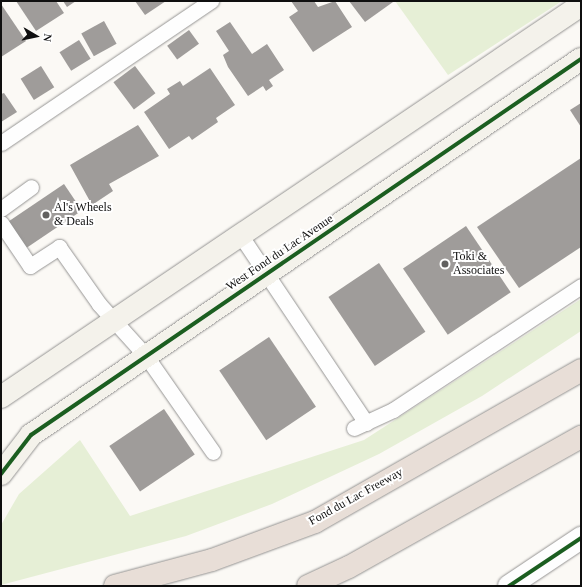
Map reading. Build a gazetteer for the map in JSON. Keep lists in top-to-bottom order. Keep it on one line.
{"streets":{"highway":["Fond du Lac Freeway"],"street":["West Fond du Lac Avenue"]},"places":["Al's Wheels & Deals","Toki & Associates"],"north":"right"}
